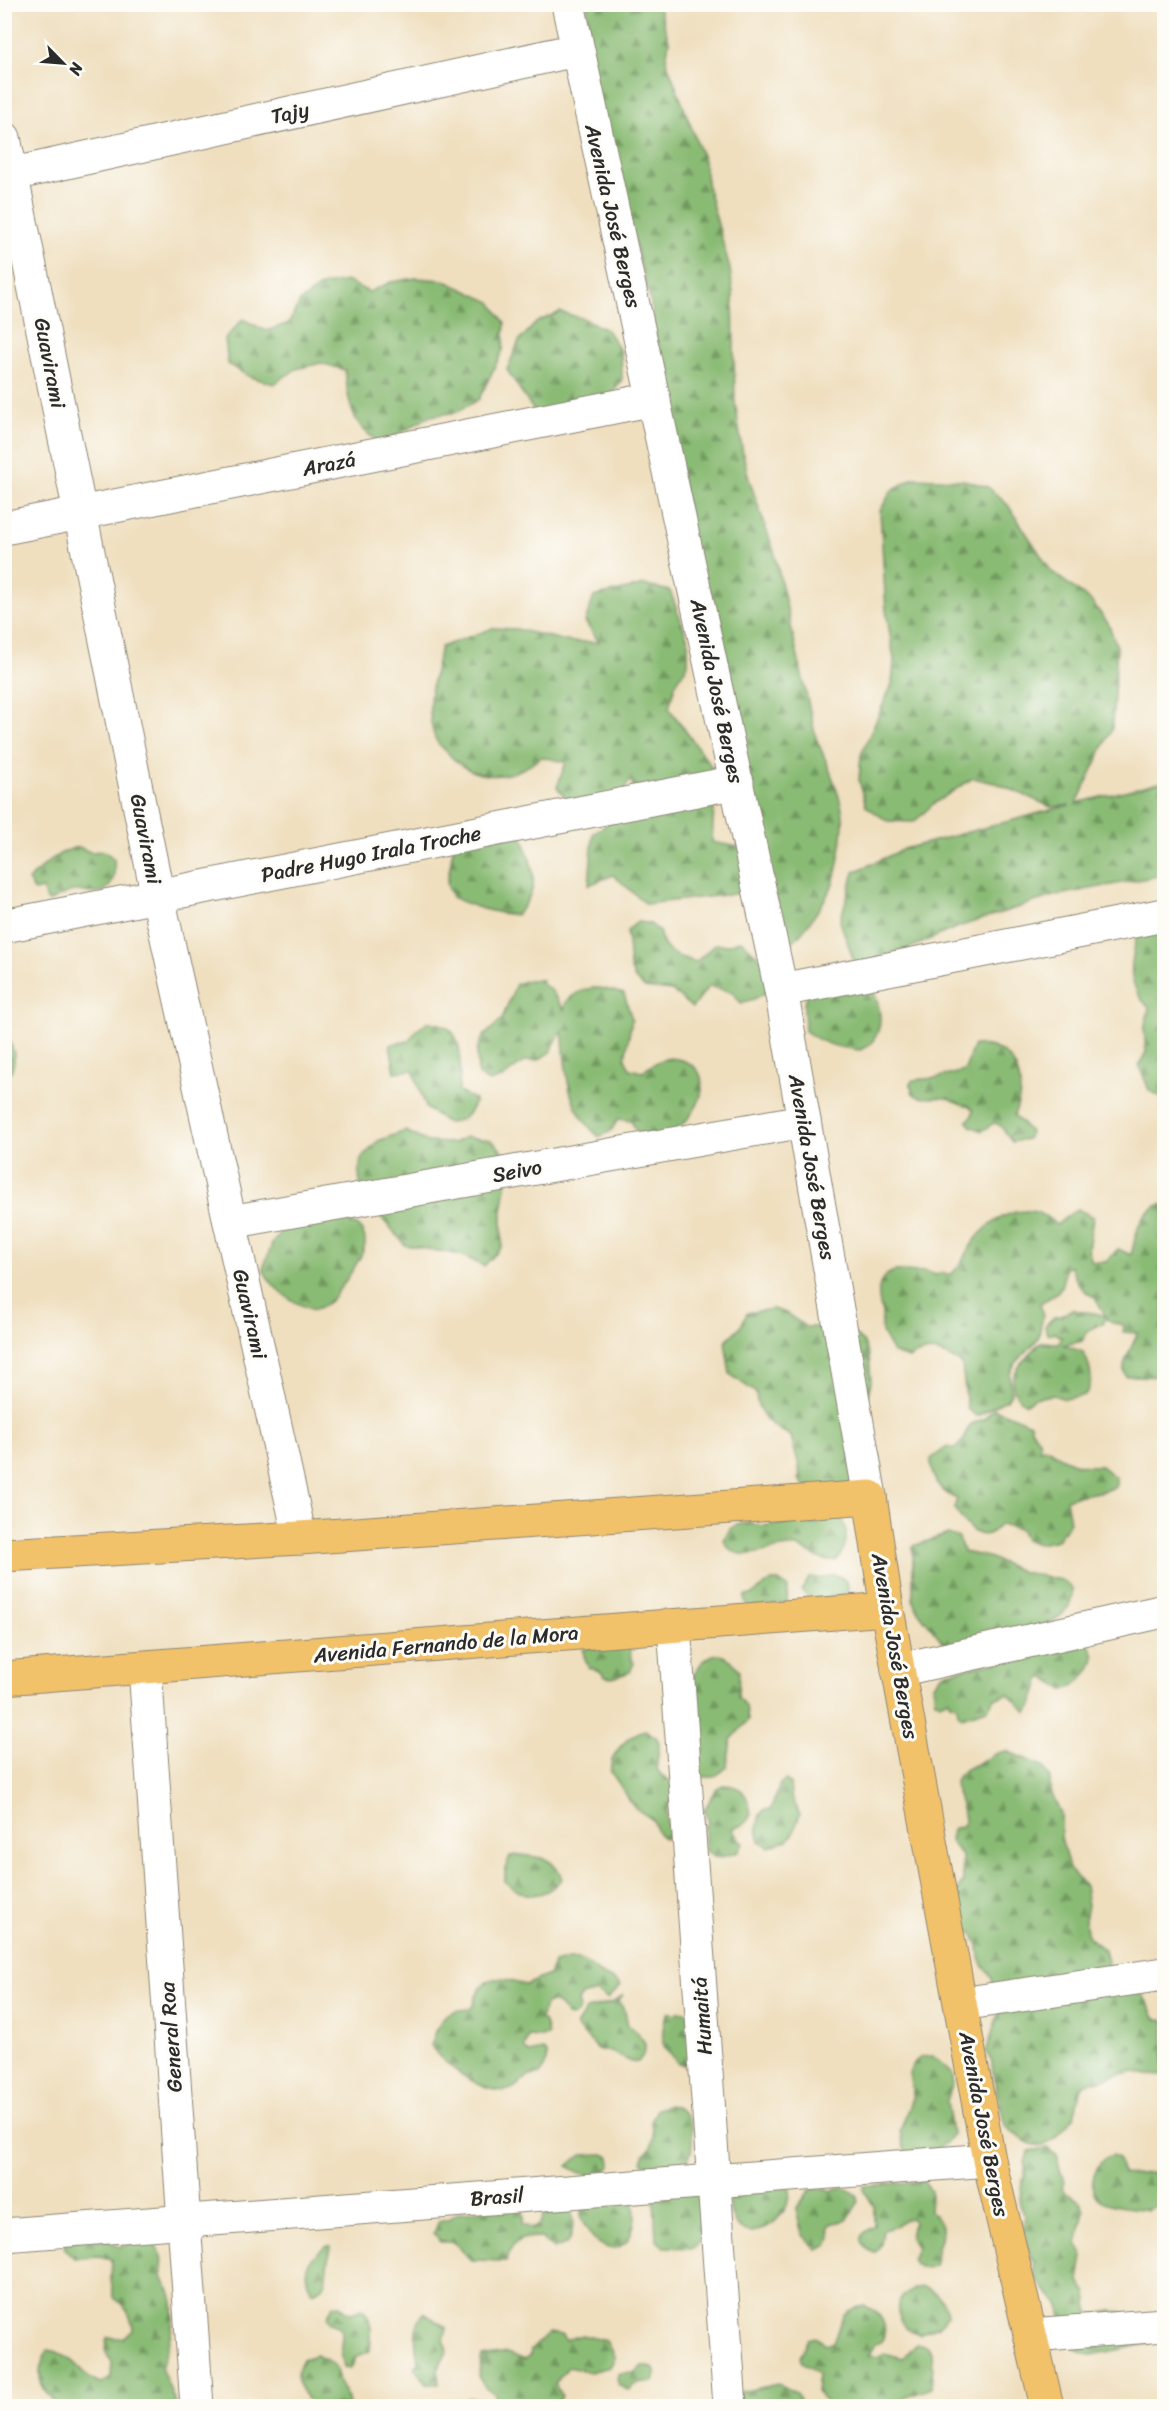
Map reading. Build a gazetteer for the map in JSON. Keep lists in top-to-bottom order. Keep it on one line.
{"streets":{"main road":["Avenida José Berges","Avenida Fernando de la Mora"],"street":["Tajy","Guavirami","Arazá","Padre Hugo Irala Troche","Seivo","Humaitá","General Roa","Brasil"]},"crossings":[["Tajy","Avenida José Berges"],["Tajy","Guavirami"],["Avenida José Berges","Arazá"],["Avenida José Berges","Padre Hugo Irala Troche"],["Avenida José Berges","Seivo"],["Avenida José Berges","Avenida Fernando de la Mora"],["Avenida José Berges","Brasil"],["Guavirami","Arazá"],["Guavirami","Padre Hugo Irala Troche"],["Guavirami","Seivo"],["Avenida Fernando de la Mora","Humaitá"],["Avenida Fernando de la Mora","General Roa"],["Humaitá","Brasil"],["General Roa","Brasil"]],"north":"bottom right"}
